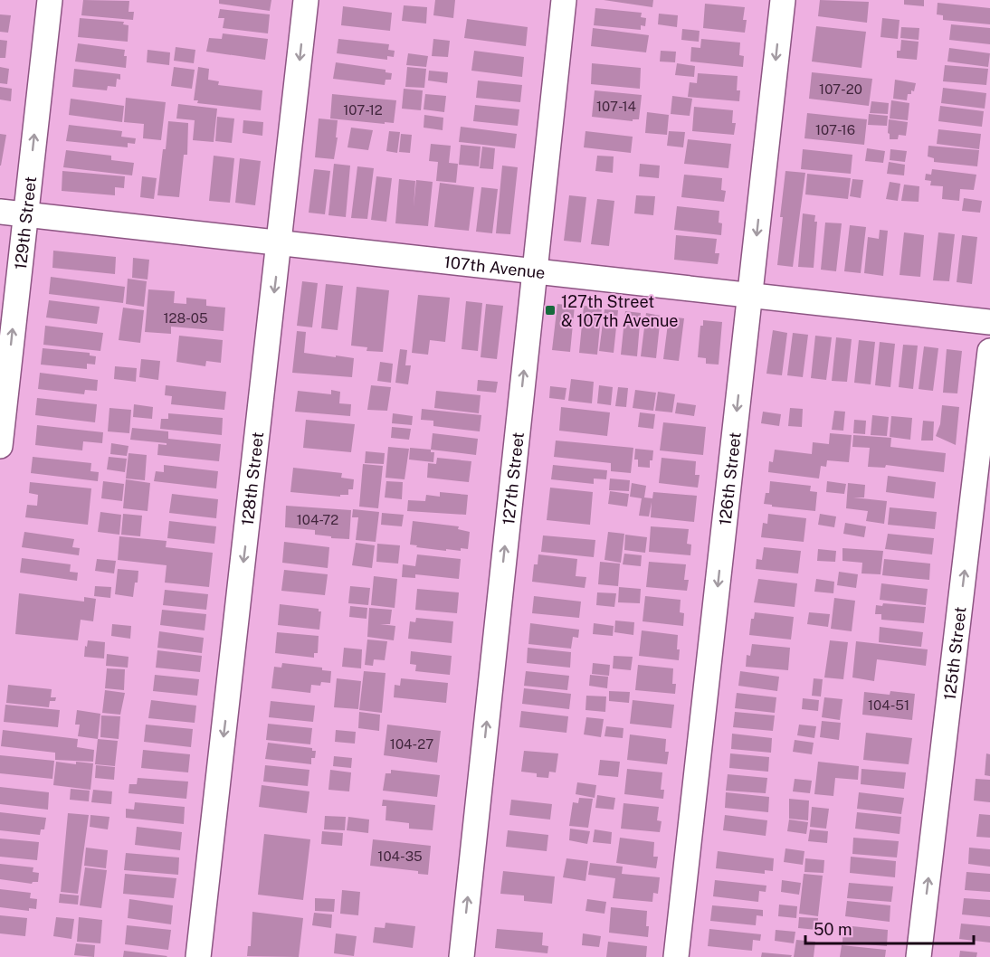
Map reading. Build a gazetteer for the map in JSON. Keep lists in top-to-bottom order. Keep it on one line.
{"streets":{"street":["129th Street","107th Avenue","128th Street","127th Street","126th Street","125th Street"]},"crossings":[["129th Street","107th Avenue"],["107th Avenue","128th Street"],["107th Avenue","127th Street"],["107th Avenue","126th Street"]],"one_way":["129th Street","128th Street","127th Street","126th Street","125th Street"],"places":{"transit":["127th Street & 107th Avenue"]},"house_numbers":["107-20","107-14","107-12","107-16","128-05","104-72","104-51","104-27","104-35"],"scale_bar":"50 m"}
